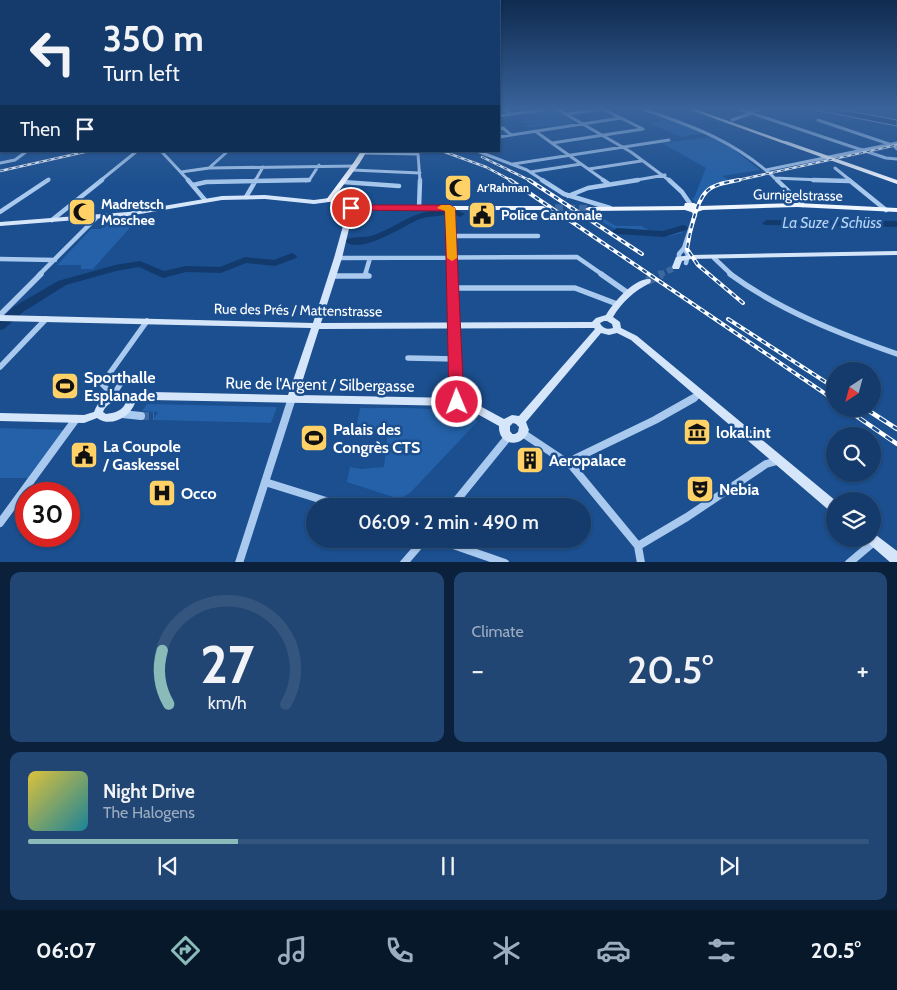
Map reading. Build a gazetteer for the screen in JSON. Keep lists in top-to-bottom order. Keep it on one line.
{"streets":{"main road":["Gurnigelstrasse","Rue des Prés / Mattenstrasse","Rue de l'Argent / Silbergasse"]},"water":["La Suze / Schüss"],"places":{"mosque":["Ar'Rahman","Madretsch Moschee"],"public building":["Police Cantonale","La Coupole / Gaskessel"],"sports":["Sporthalle Esplanade","Palais des Congrès CTS"],"museum":["lokal.int"],"building":["Aeropalace"],"theatre":["Nebia"],"hospital":["Occo"]},"north":"bottom left","page":{"turn":["350 m","Turn left"],"then":"Then","limit":"30","trip":"06:09 · 2 min · 490 m","tile":"Climate","heat":["−","20.5°","+"],"song":["Night Drive","The Halogens"],"tabs":["06:07","20.5°"],"gauge":["27","km/h"]}}
